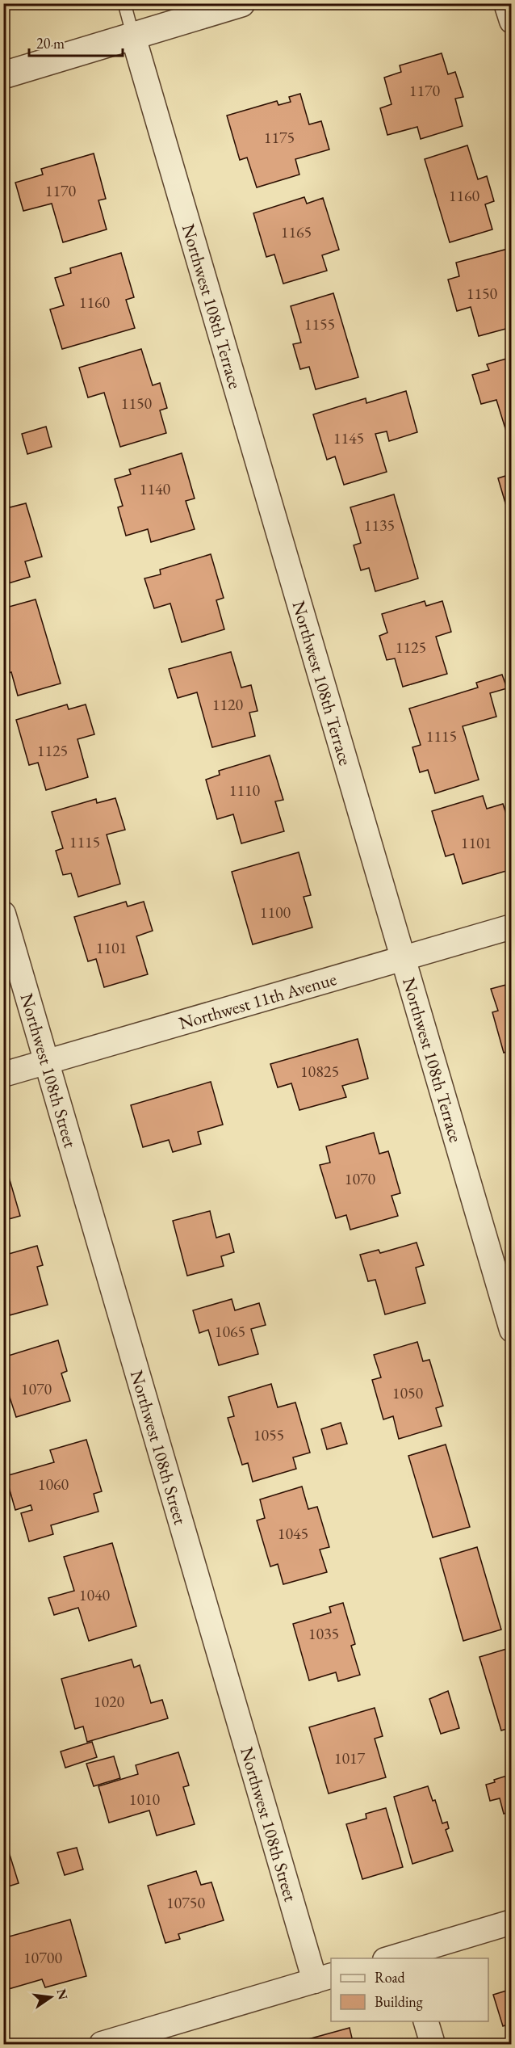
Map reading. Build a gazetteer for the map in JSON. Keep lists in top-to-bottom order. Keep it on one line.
{"streets":{"street":["Northwest 108th Terrace","Northwest 11th Avenue","Northwest 108th Street"]},"crossings":[["Northwest 108th Terrace","Northwest 11th Avenue"],["Northwest 11th Avenue","Northwest 108th Street"]],"house_numbers":["1170","1175","1170","1160","1165","1150","1160","1155","1150","1145","1140","1135","1125","1120","1115","1125","1110","1115","1101","1100","1101","10825","1070","1065","1070","1050","1055","1060","1045","1040","1035","1020","1017","1010","10750","10700"],"legend":["Road","Building"],"scale_bar":"20 m","north":"right"}
